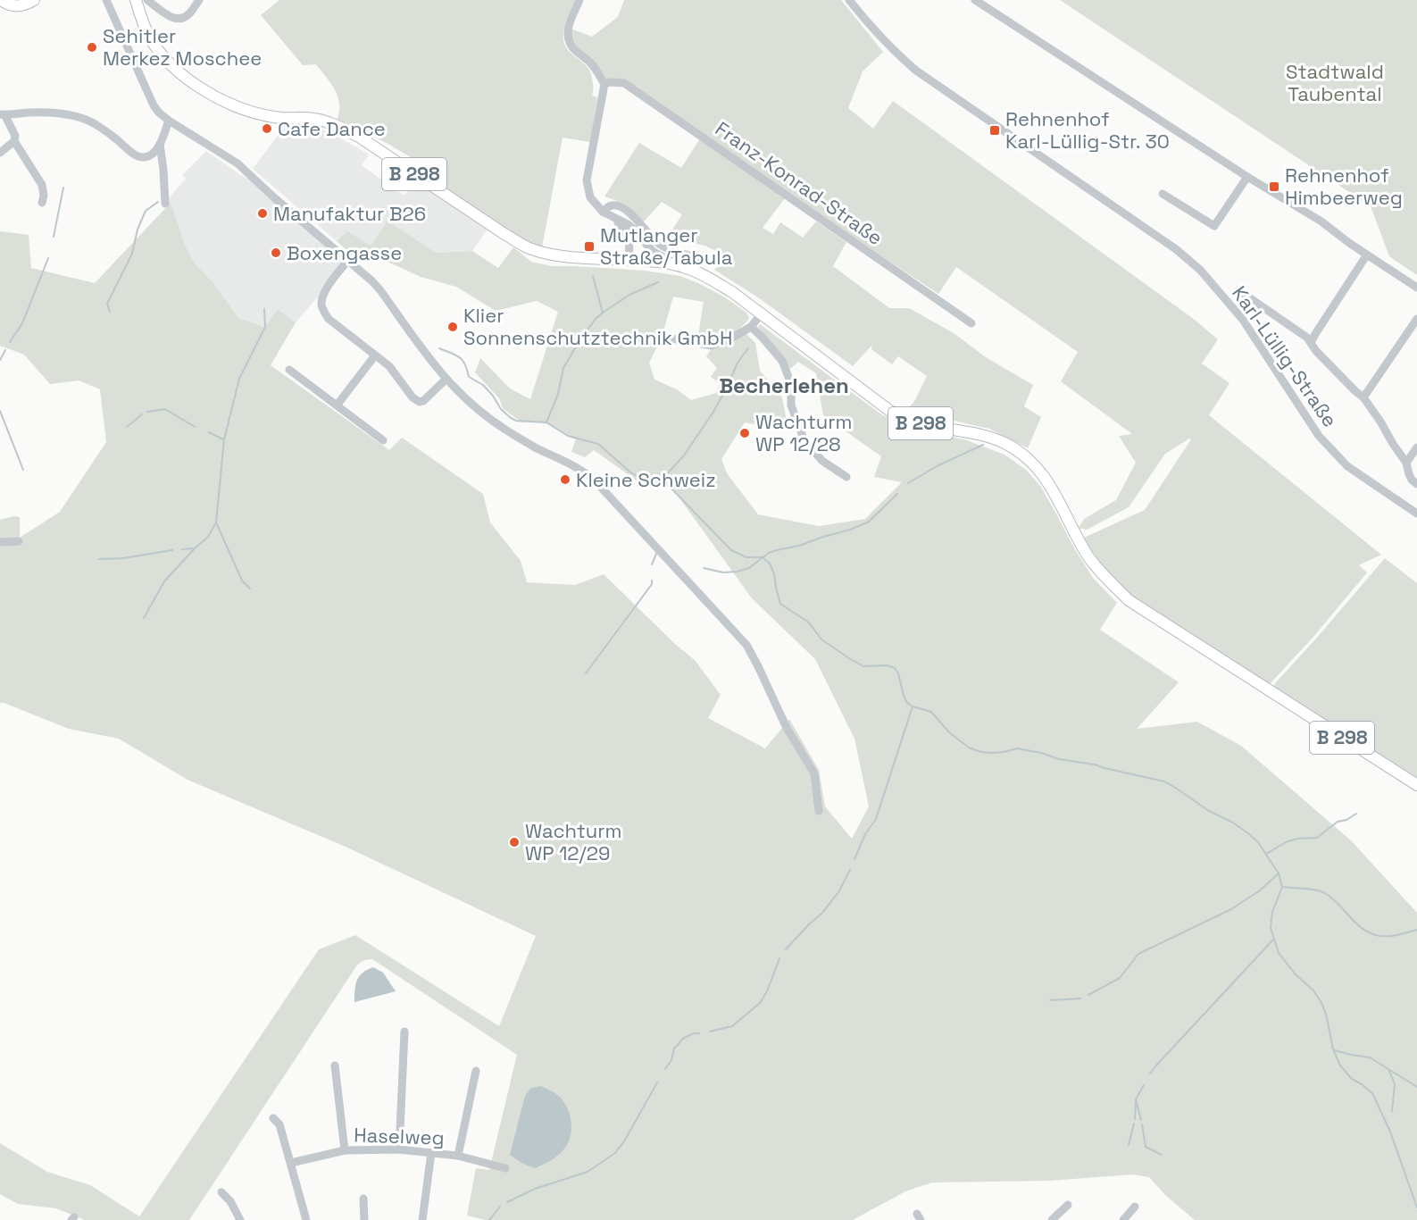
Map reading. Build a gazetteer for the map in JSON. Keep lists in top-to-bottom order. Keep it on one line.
{"streets":{"main road":["B 298"],"street":["Franz-Konrad-Straße","Karl-Lüllig-Straße","Haselweg"]},"districts":["Becherlehen"],"parks":["Stadtwald Taubental"],"places":{"other":["Sehitler Merkez Moschee","Cafe Dance","Manufaktur B26","Boxengasse","Klier Sonnenschutztechnik GmbH","Wachturm WP 12/28","Kleine Schweiz","Wachturm WP 12/29"],"transit":["Rehnenhof Karl-Lüllig-Str. 30","Rehnenhof Himbeerweg","Mutlanger Straße/Tabula"]}}
